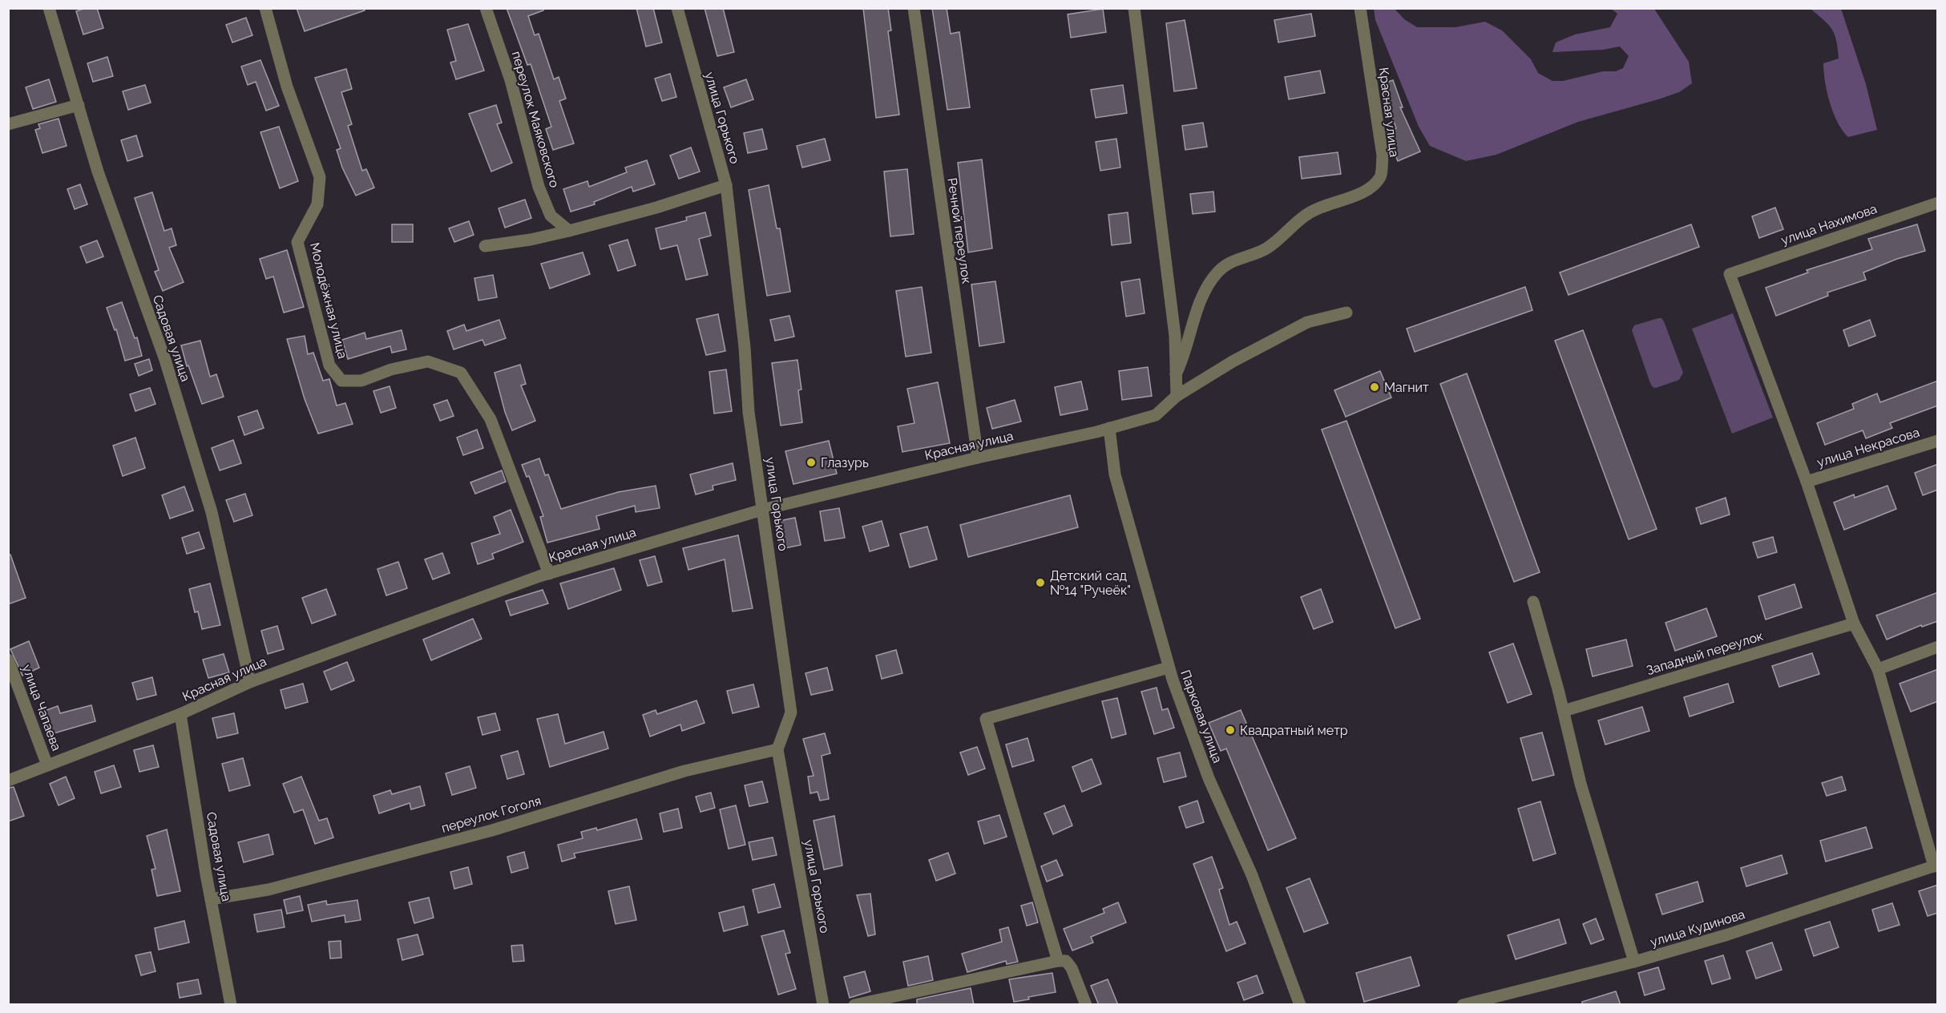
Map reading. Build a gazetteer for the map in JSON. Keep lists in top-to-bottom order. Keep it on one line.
{"streets":{"street":["Красная улица","улица Горького","переулок Маяковского","улица Нахимова","Речной переулок","Молодёжная улица","Садовая улица","улица Некрасова","Западный переулок","улица Чапаева","Парковая улица","переулок Гоголя","улица Кудинова"]},"crossings":[["Красная улица","улица Горького"],["Красная улица","Речной переулок"],["Красная улица","Молодёжная улица"],["Красная улица","Садовая улица"],["Красная улица","улица Чапаева"],["Красная улица","Парковая улица"],["улица Горького","переулок Гоголя"],["улица Нахимова","улица Некрасова"],["Садовая улица","переулок Гоголя"]],"places":["Магнит","Глазурь","Детский сад №14 \"Ручеёк\"","Квадратный метр"]}
